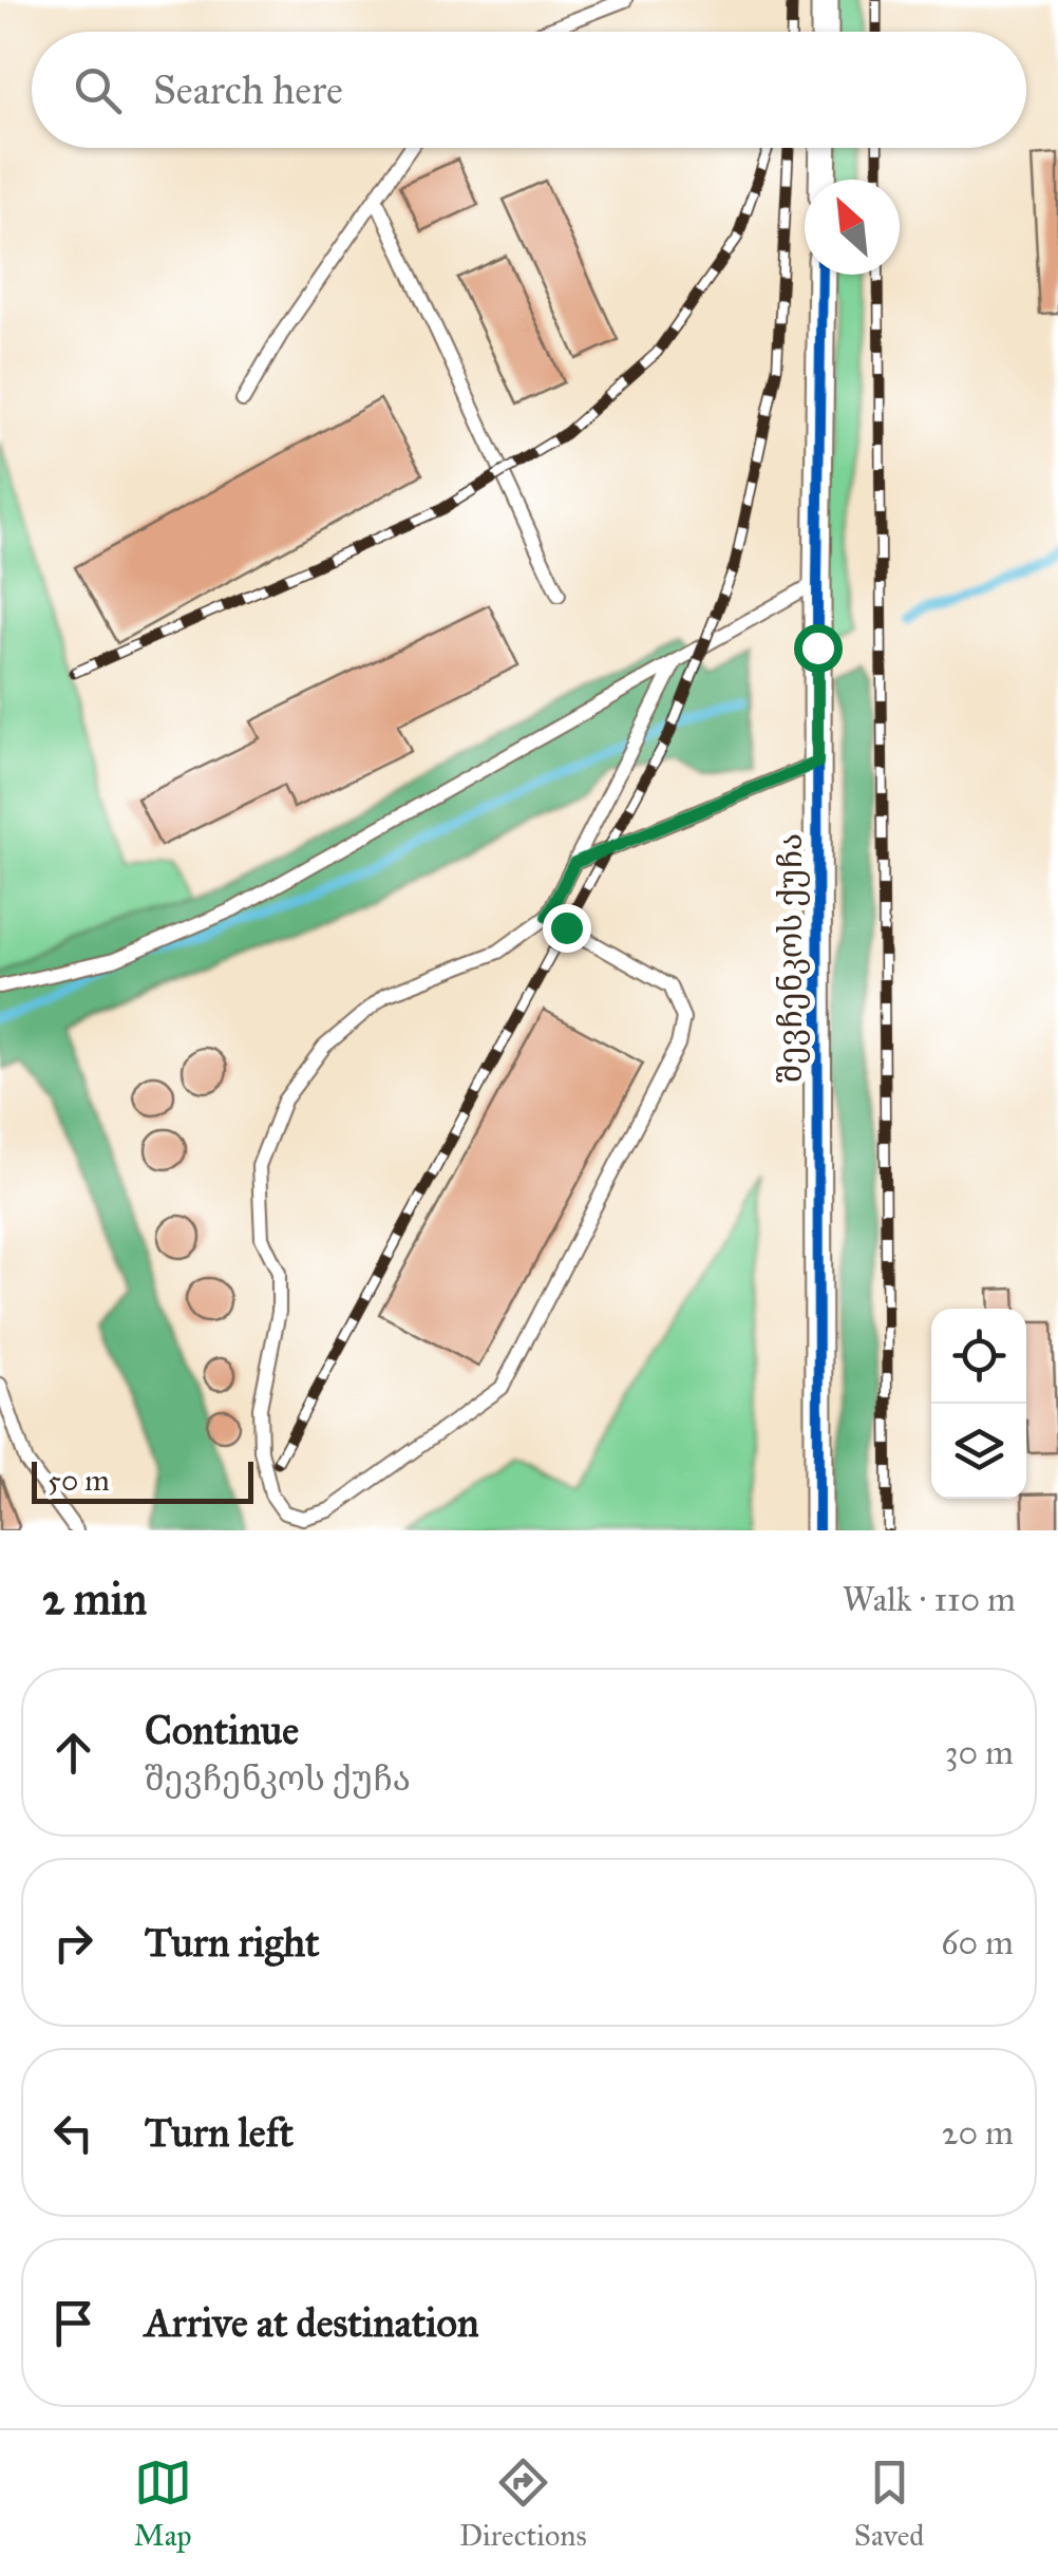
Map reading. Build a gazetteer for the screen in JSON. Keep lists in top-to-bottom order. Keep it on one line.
{"streets":{"street":["შევჩენკოს ქუჩა"]},"scale_bar":"50 m","north":"top left","page":{"search":"Search here","scale":"50 m","heading":["2 min","Walk · 110 m"],"list":[["Continue","შევჩენკოს ქუჩა","30 m"],["Turn right","60 m"],["Turn left","20 m"],"Arrive at destination"],"nav":["Map","Directions","Saved"]}}
